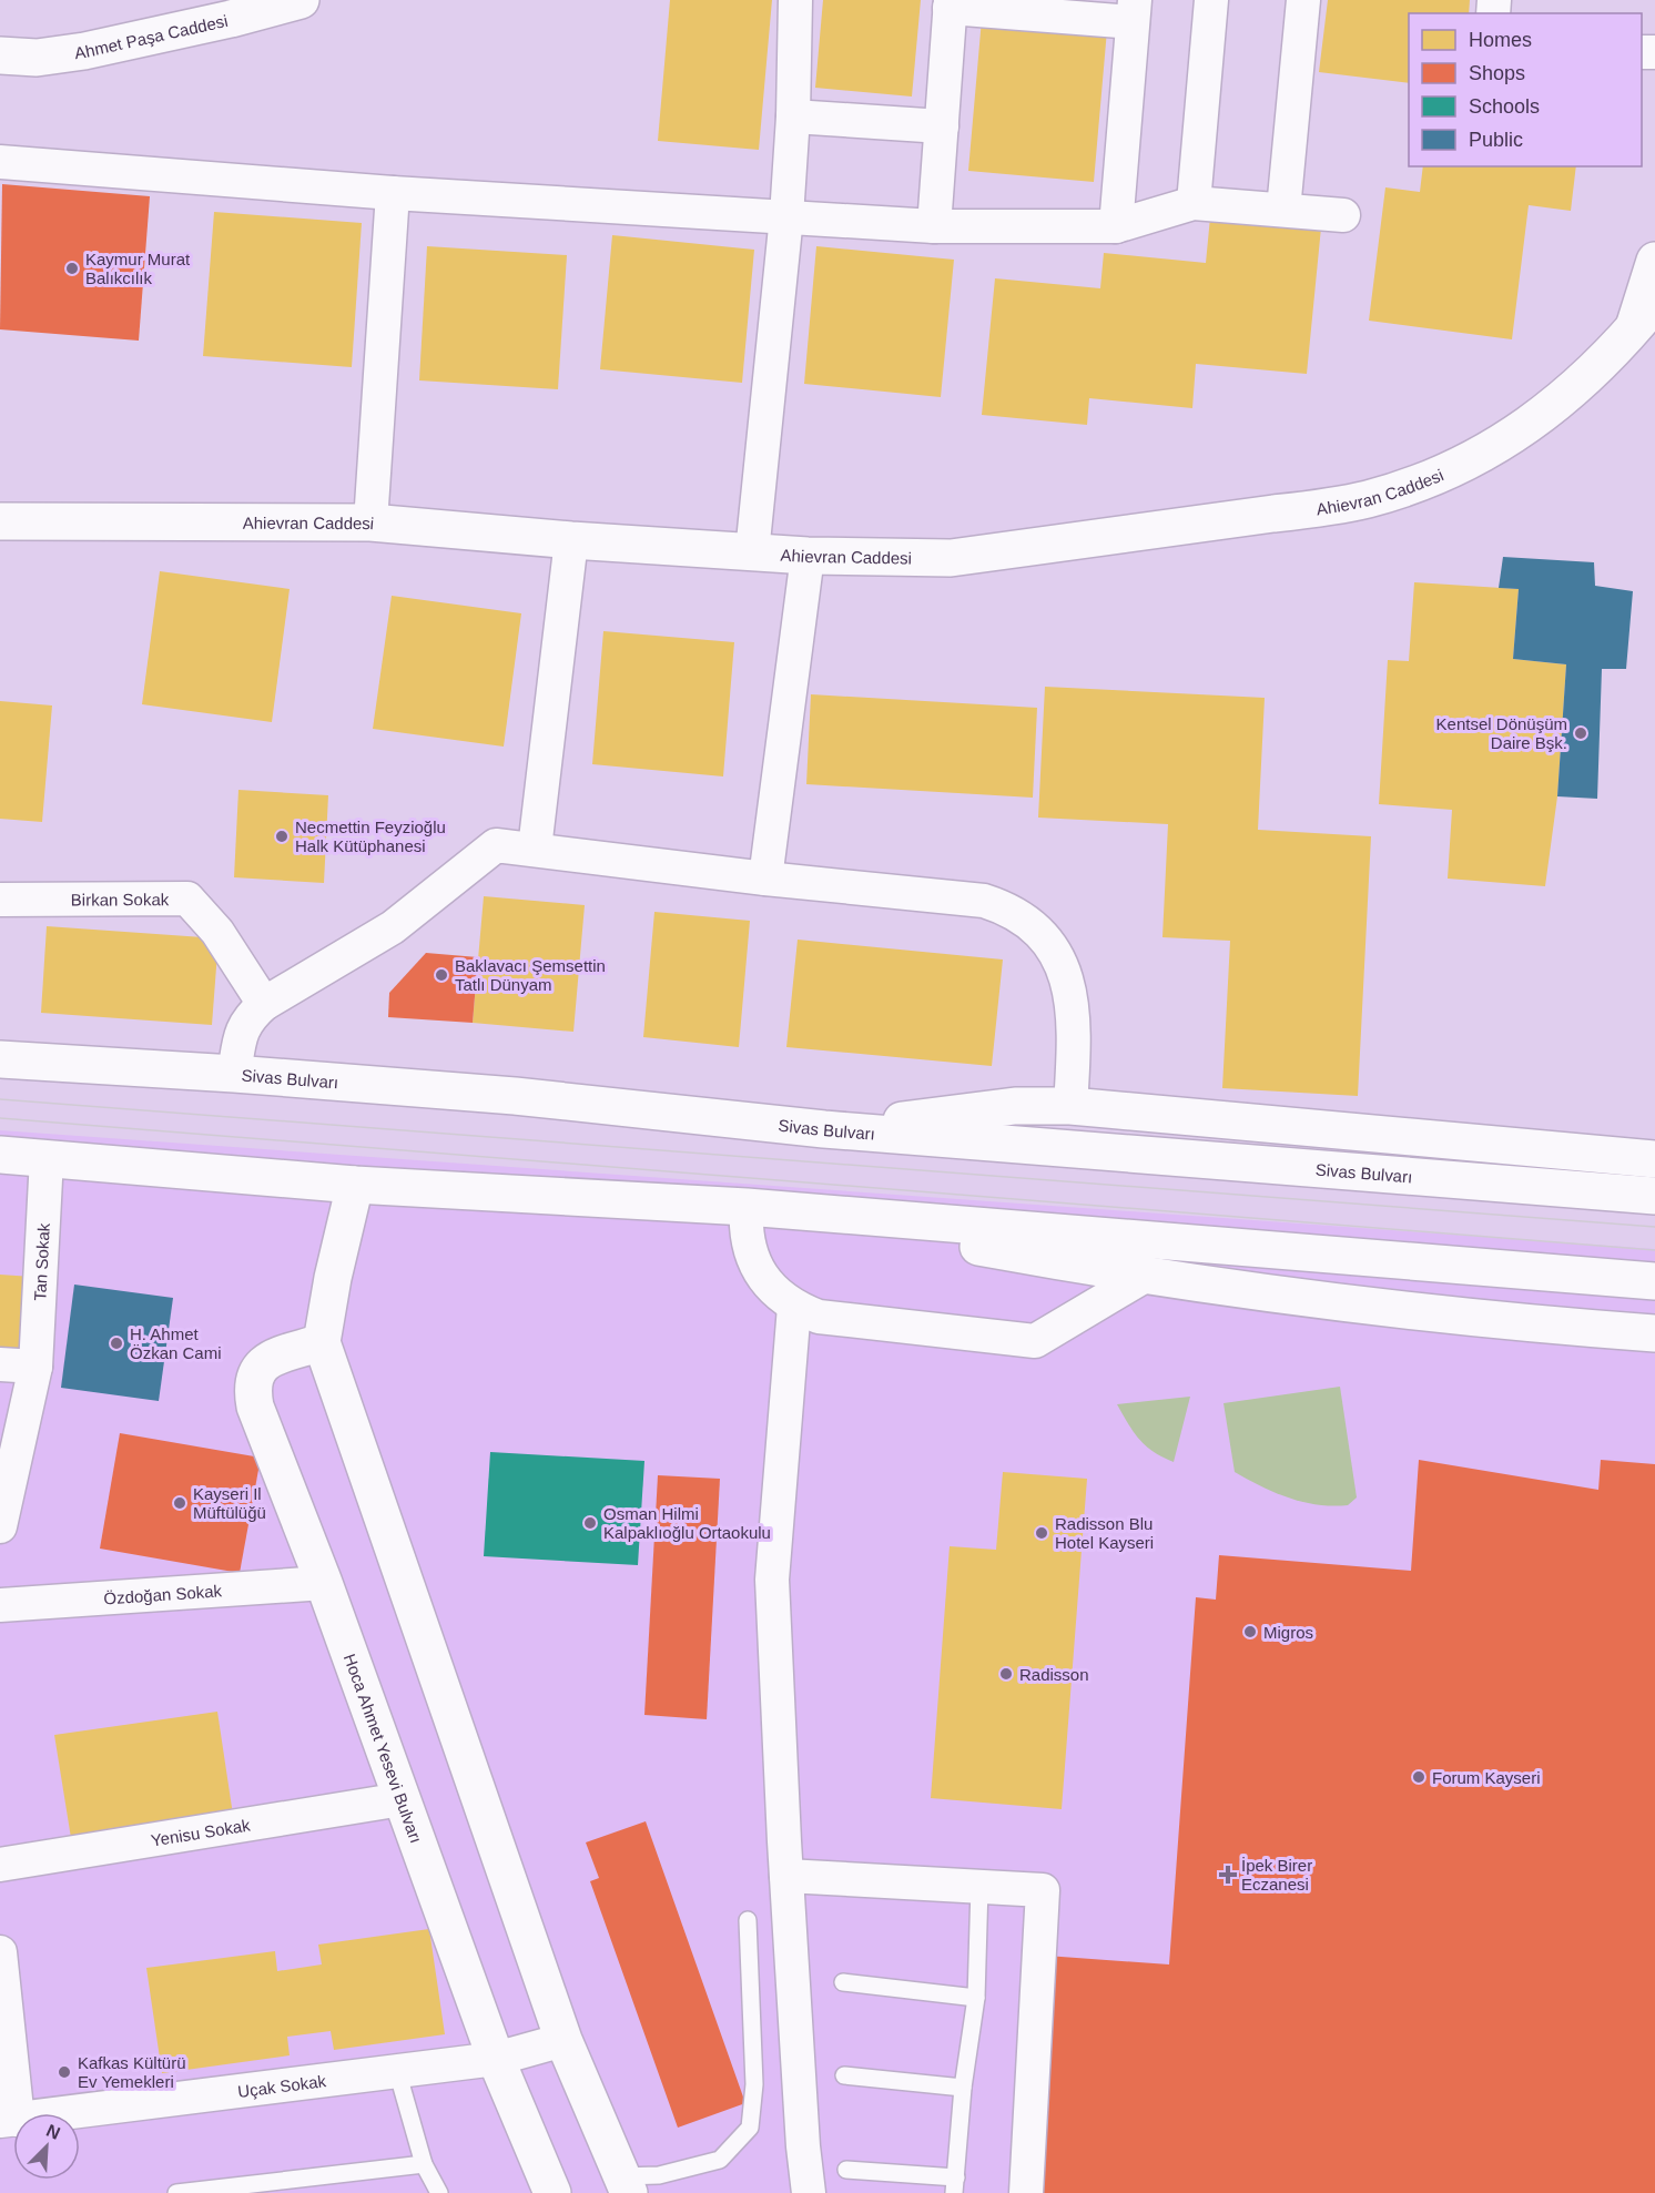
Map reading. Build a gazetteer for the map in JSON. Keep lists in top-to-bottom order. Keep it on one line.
{"streets":{"main road":["Ahmet Paşa Caddesi","Ahievran Caddesi","Sivas Bulvarı","Hoca Ahmet Yesevi Bulvarı"],"street":["Birkan Sokak","Tan Sokak","Özdoğan Sokak","Yenisu Sokak","Uçak Sokak"]},"crossings":[["Özdoğan Sokak","Hoca Ahmet Yesevi Bulvarı"],["Hoca Ahmet Yesevi Bulvarı","Yenisu Sokak"],["Hoca Ahmet Yesevi Bulvarı","Uçak Sokak"]],"places":{"other":["Kaymur Murat Balıkcılık","Kentsel Dönüşüm Daire Bşk.","Necmettin Feyzioğlu Halk Kütüphanesi","Baklavacı Şemsettin Tatlı Dünyam","H. Ahmet Özkan Cami","Kayseri Il Müftülüğü","Osman Hilmi Kalpaklıoğlu Ortaokulu","Radisson Blu Hotel Kayseri","Migros","Radisson","Forum Kayseri","Kafkas Kültürü Ev Yemekleri"],"health":["İpek Birer Eczanesi"]},"legend":["Homes","Shops","Schools","Public"],"north":"top right"}
